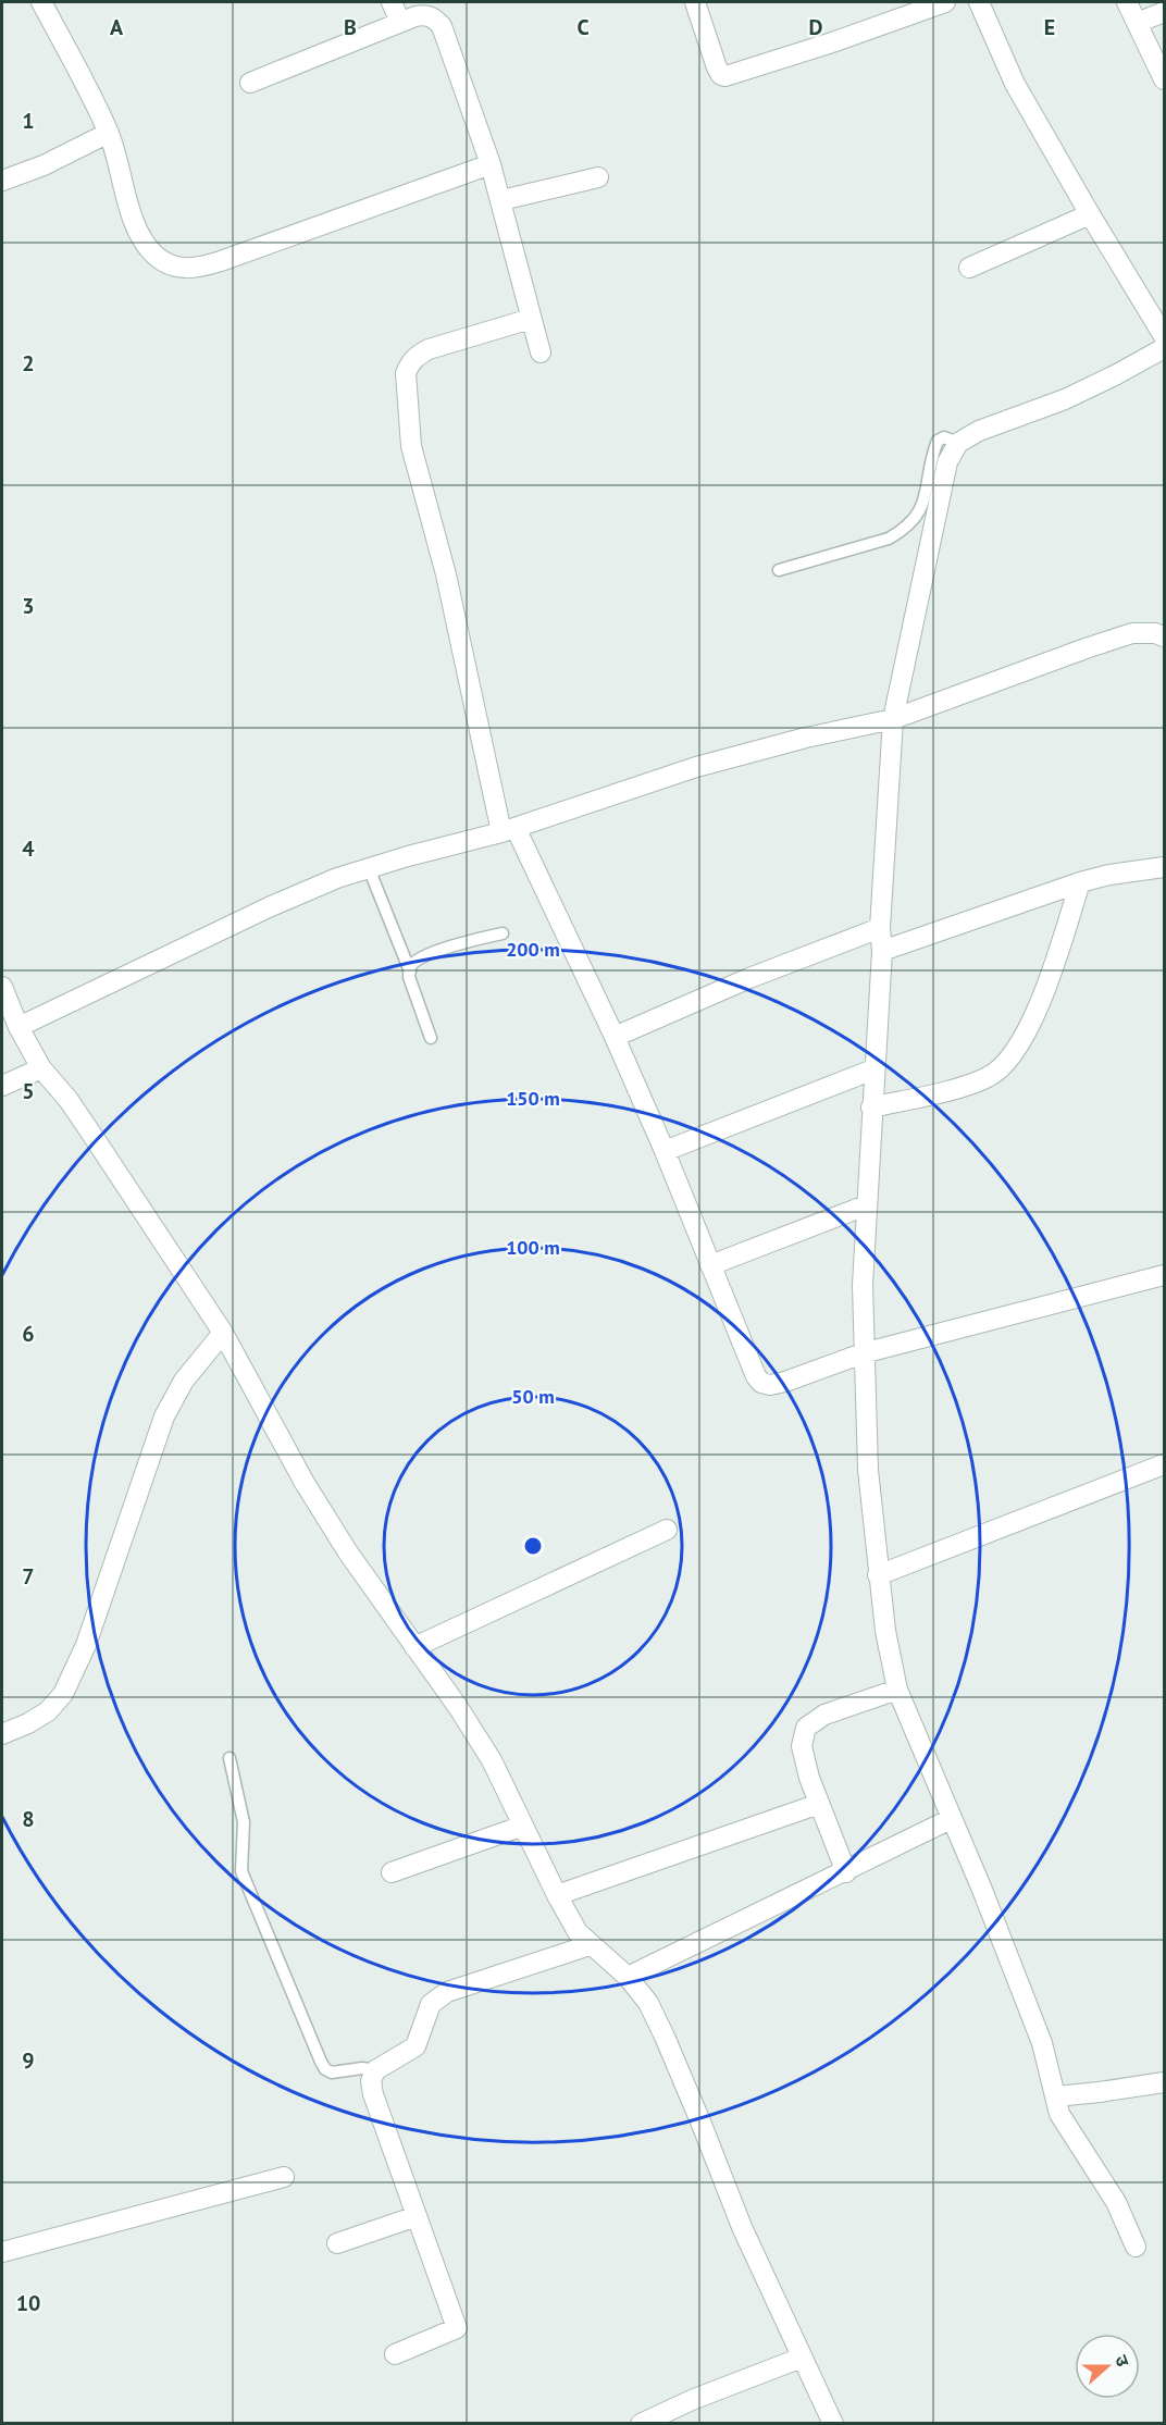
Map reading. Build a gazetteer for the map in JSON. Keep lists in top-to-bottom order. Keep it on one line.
{"north":"right","grid":{"columns":["A","B","C","D","E"],"rows":["1","2","3","4","5","6","7","8","9","10"]},"rings":["200 m","150 m","100 m","50 m"]}
